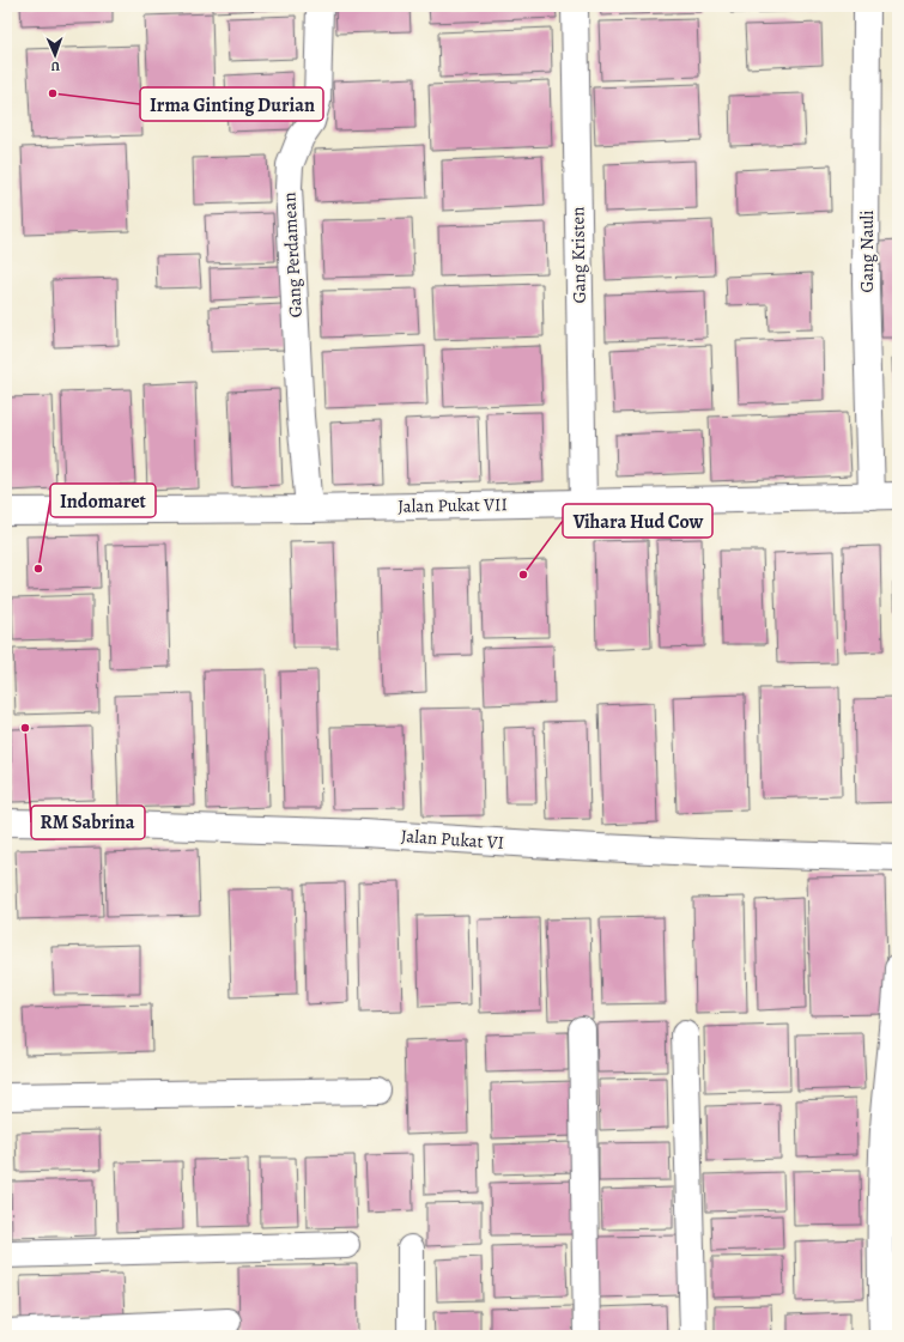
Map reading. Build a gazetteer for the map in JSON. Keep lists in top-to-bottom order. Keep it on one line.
{"streets":{"street":["Gang Nauli","Gang Perdamean","Gang Kristen","Jalan Pukat VII","Jalan Pukat VI"]},"crossings":[["Gang Nauli","Jalan Pukat VII"],["Gang Perdamean","Jalan Pukat VII"],["Gang Kristen","Jalan Pukat VII"]],"places":["Irma Ginting Durian","Indomaret","Vihara Hud Cow","RM Sabrina"],"north":"bottom"}
